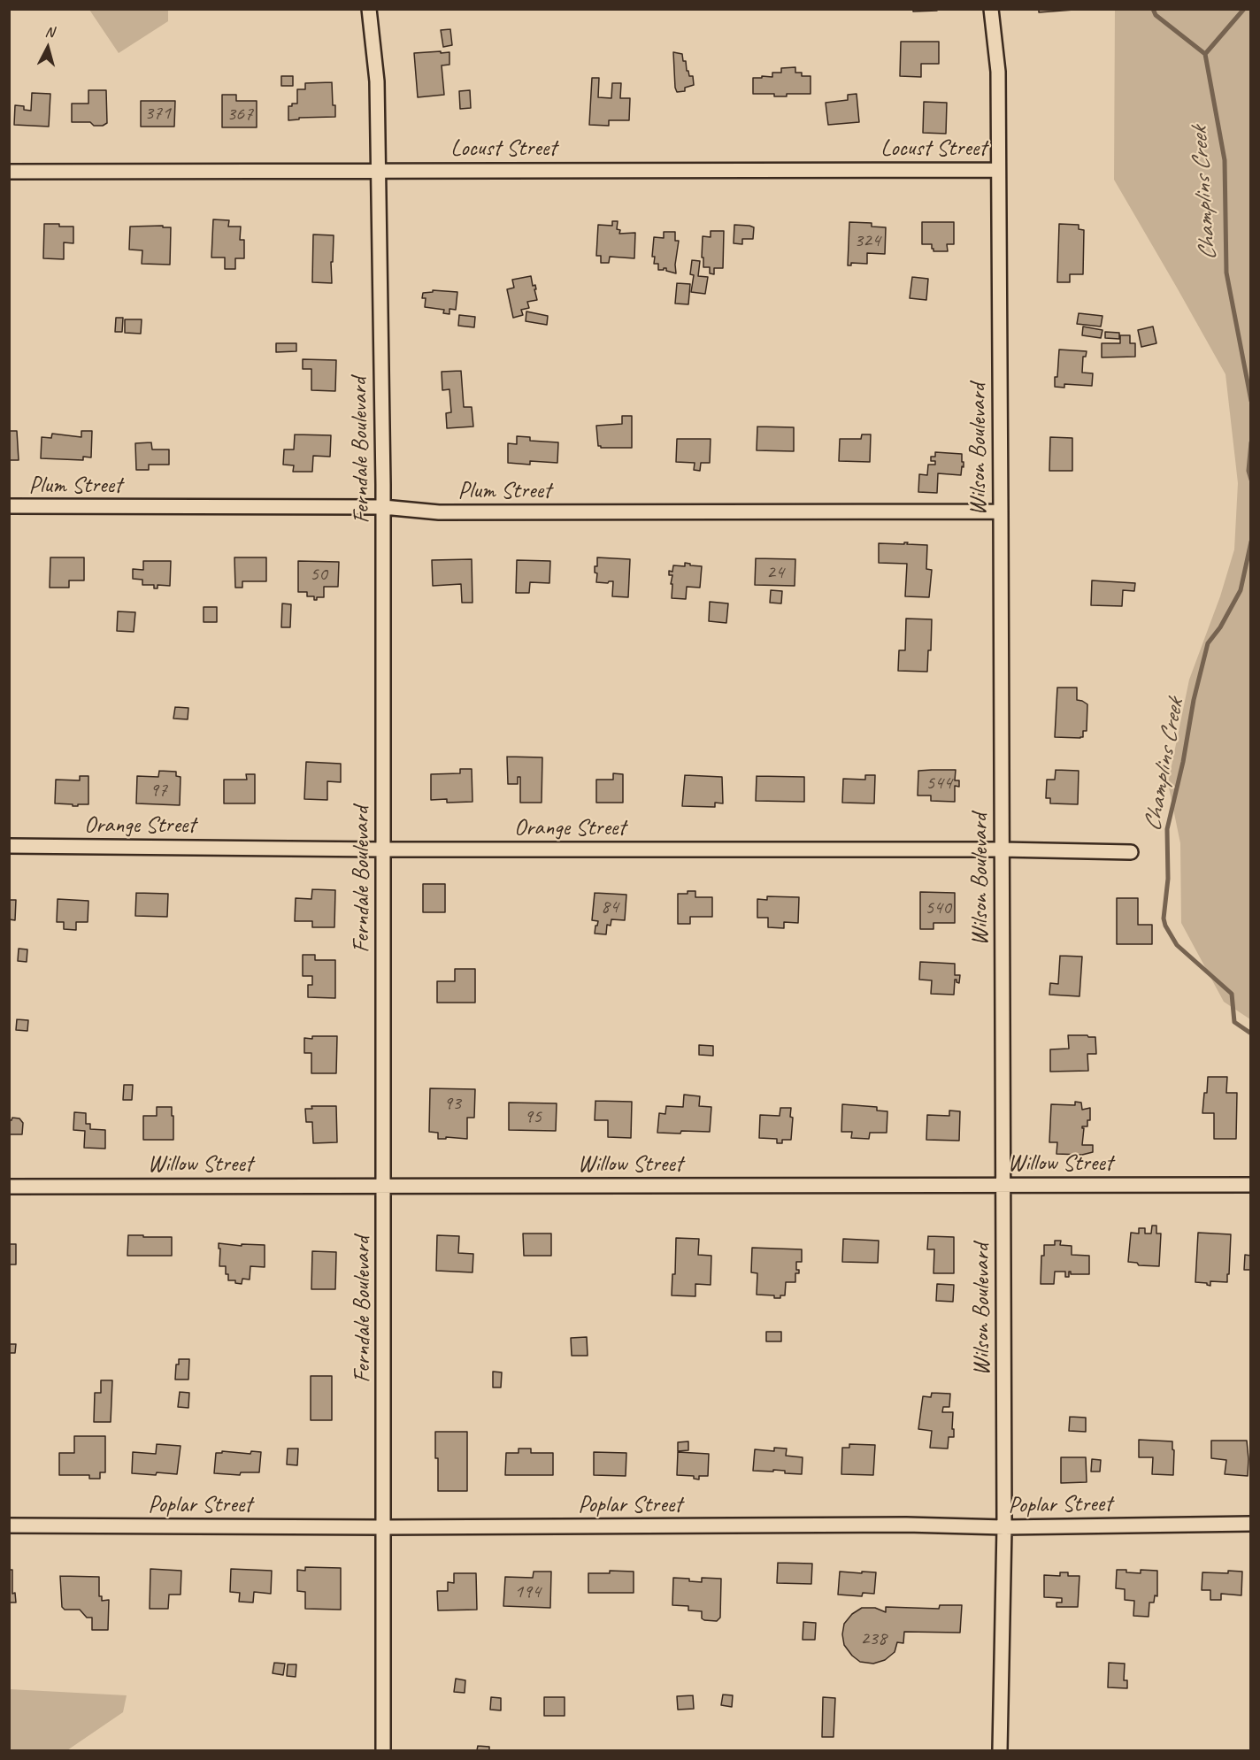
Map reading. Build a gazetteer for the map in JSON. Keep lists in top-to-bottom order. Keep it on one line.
{"streets":{"street":["Locust Street","Wilson Boulevard","Ferndale Boulevard","Plum Street","Orange Street","Willow Street","Poplar Street"]},"crossings":[["Locust Street","Wilson Boulevard"],["Locust Street","Ferndale Boulevard"],["Wilson Boulevard","Plum Street"],["Wilson Boulevard","Orange Street"],["Wilson Boulevard","Willow Street"],["Wilson Boulevard","Poplar Street"],["Ferndale Boulevard","Plum Street"],["Ferndale Boulevard","Orange Street"],["Ferndale Boulevard","Willow Street"],["Ferndale Boulevard","Poplar Street"]],"water":["Champlins Creek"],"house_numbers":["371","367","324","24","50","544","97","84","540","93","95","194","238"],"north":"top"}
